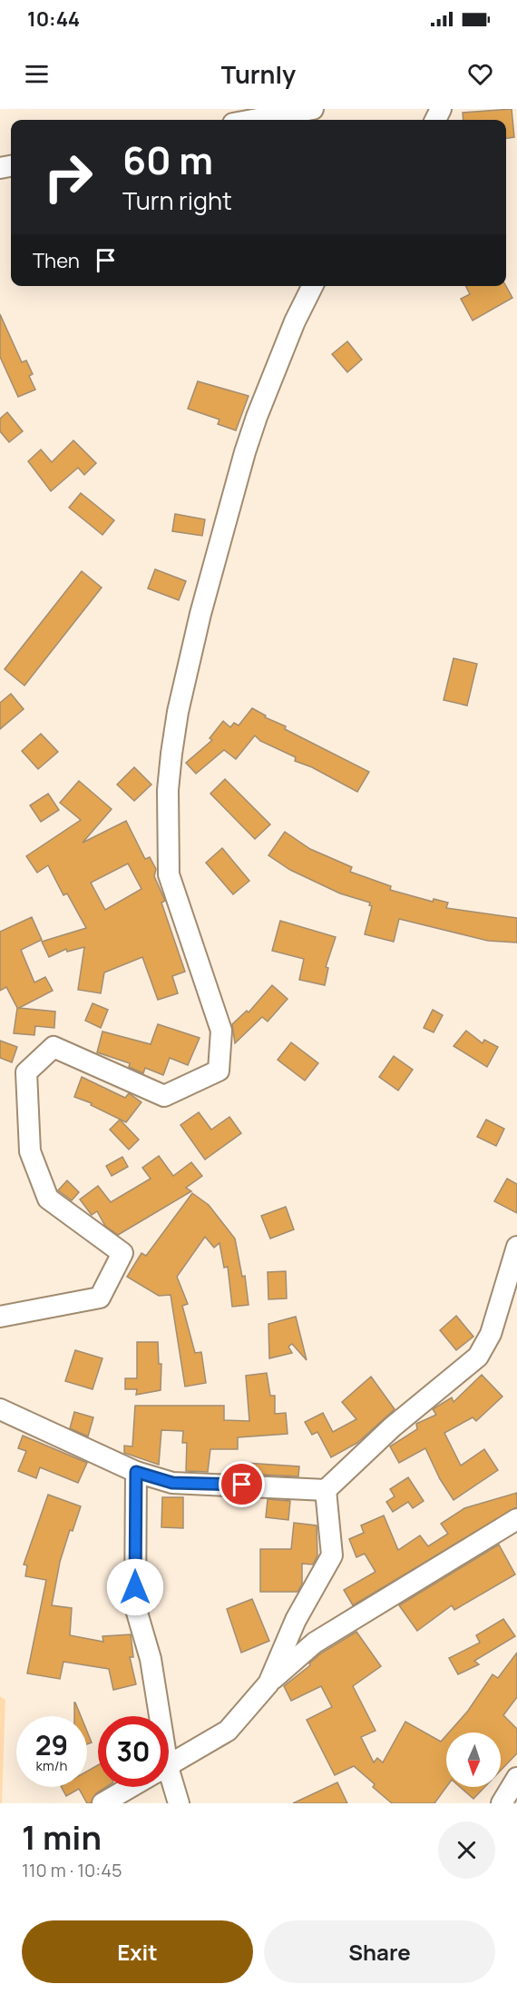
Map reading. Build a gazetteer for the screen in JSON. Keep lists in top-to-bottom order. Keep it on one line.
{"north":"bottom","page":{"status":"10:44","header":"Turnly","turn":["60 m","Turn right"],"then":"Then","speed":"29 km/h","limit":"30","heading":["1 min","110 m · 10:45"],"buttons":["Exit","Share"]}}
